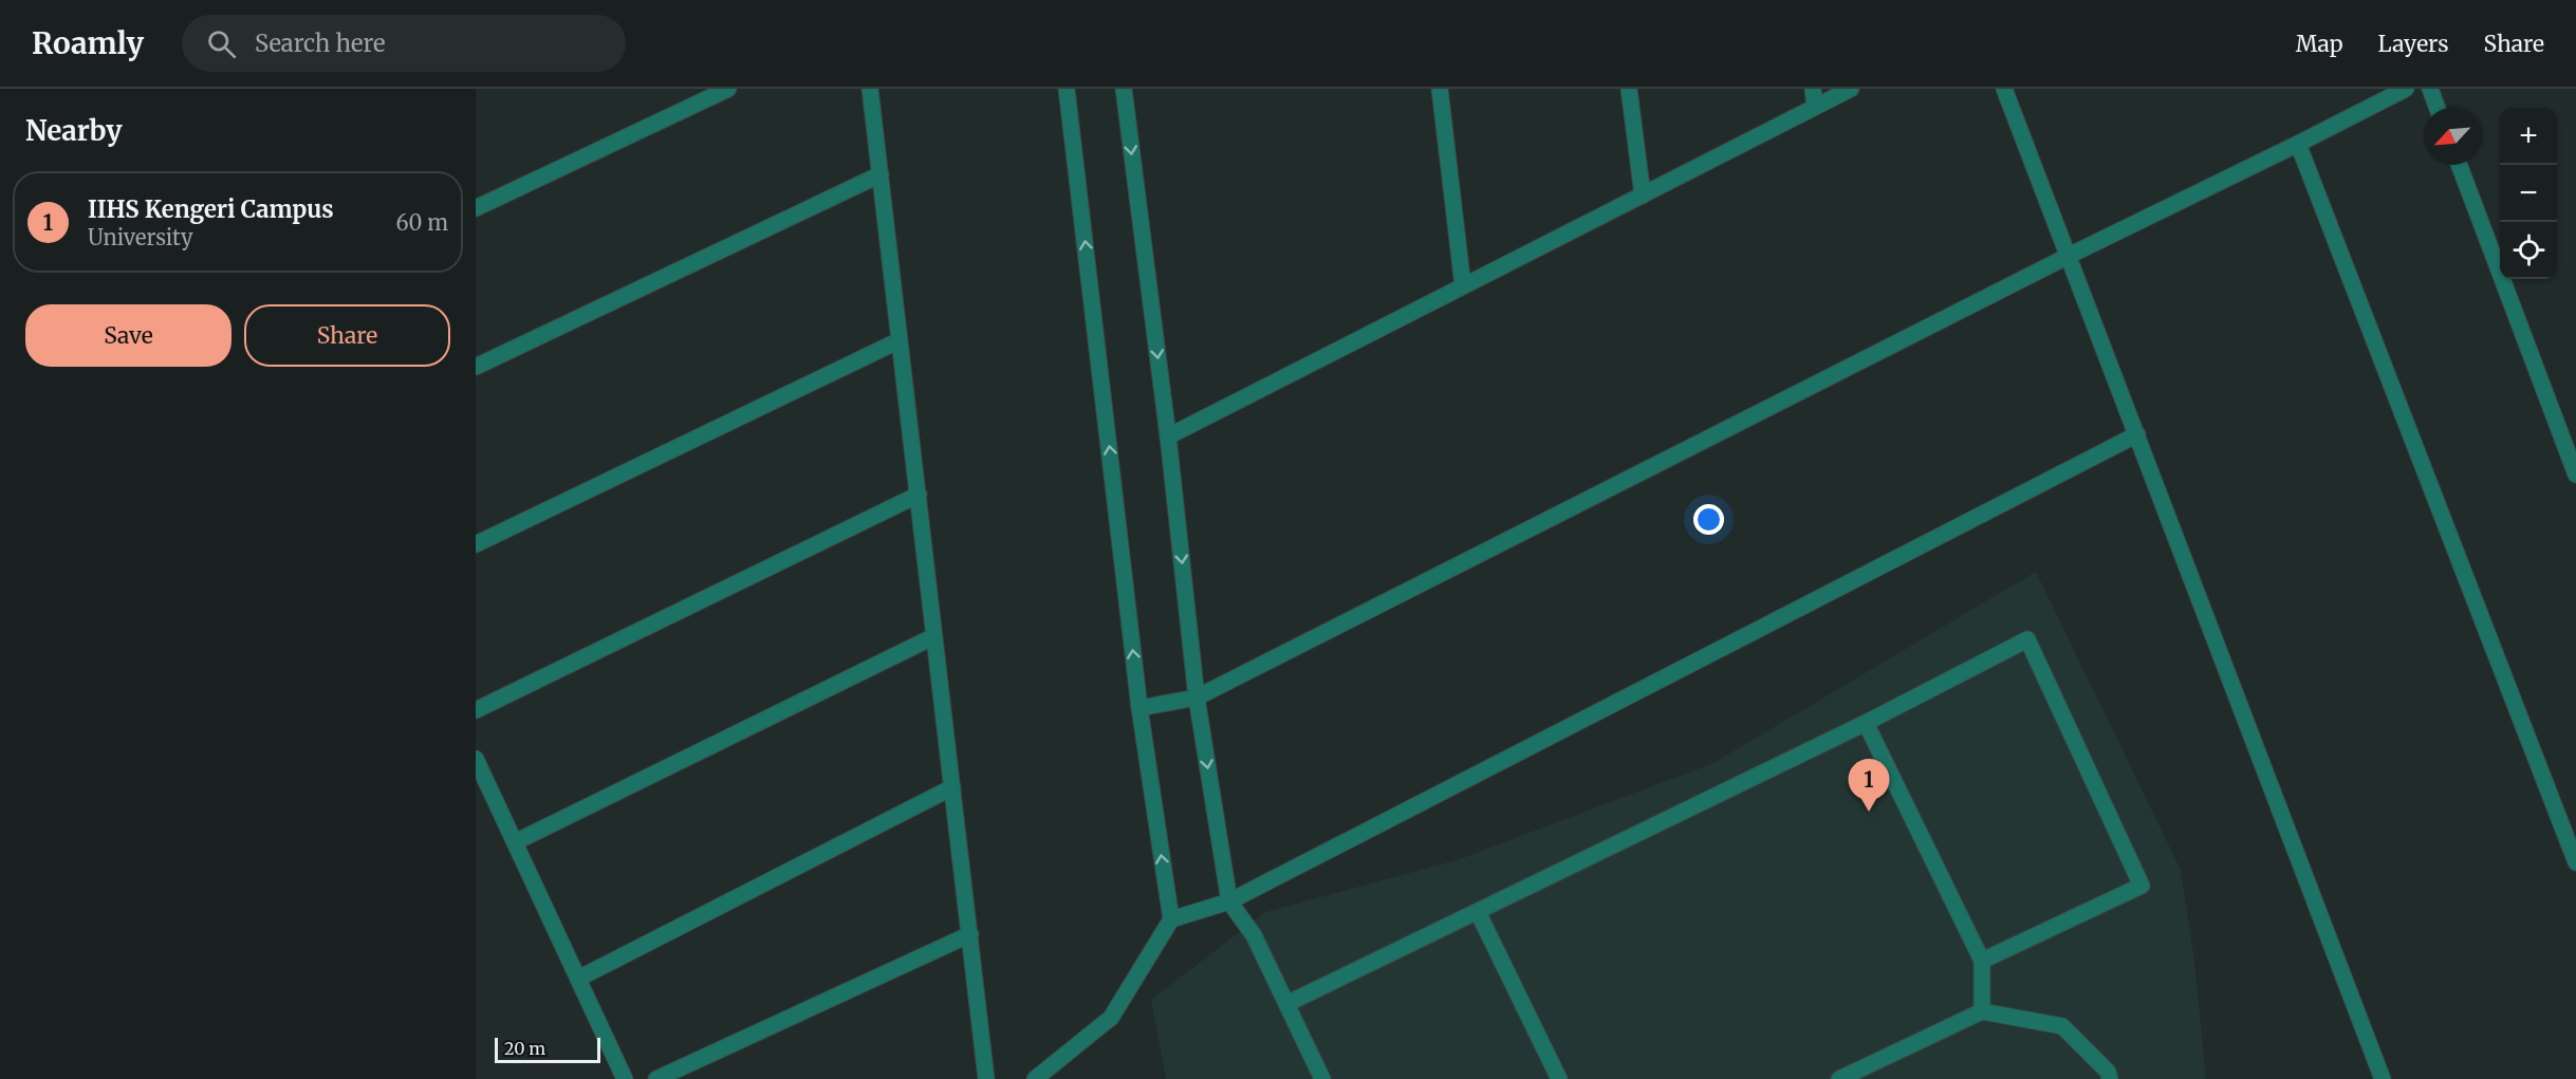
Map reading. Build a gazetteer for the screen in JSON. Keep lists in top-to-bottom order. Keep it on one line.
{"scale_bar":"20 m","north":"bottom left","page":{"header":"Roamly","search":"Search here","nav":["Map","Layers","Share"],"heading":"Nearby","map_buttons":["+","−"],"list":[{"mark":"1","name":"IIHS Kengeri Campus","note":"University","value":"60 m"}],"buttons":["Save","Share"],"pins":"1","scale":"20 m"}}
